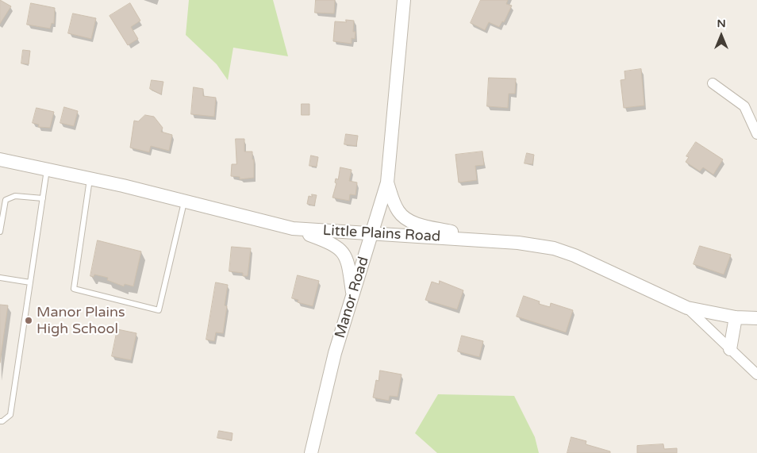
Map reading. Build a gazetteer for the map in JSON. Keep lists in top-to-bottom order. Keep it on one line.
{"streets":{"street":["Little Plains Road","Manor Road"]},"crossings":[["Little Plains Road","Manor Road"]],"places":["Manor Plains High School"],"north":"top"}
